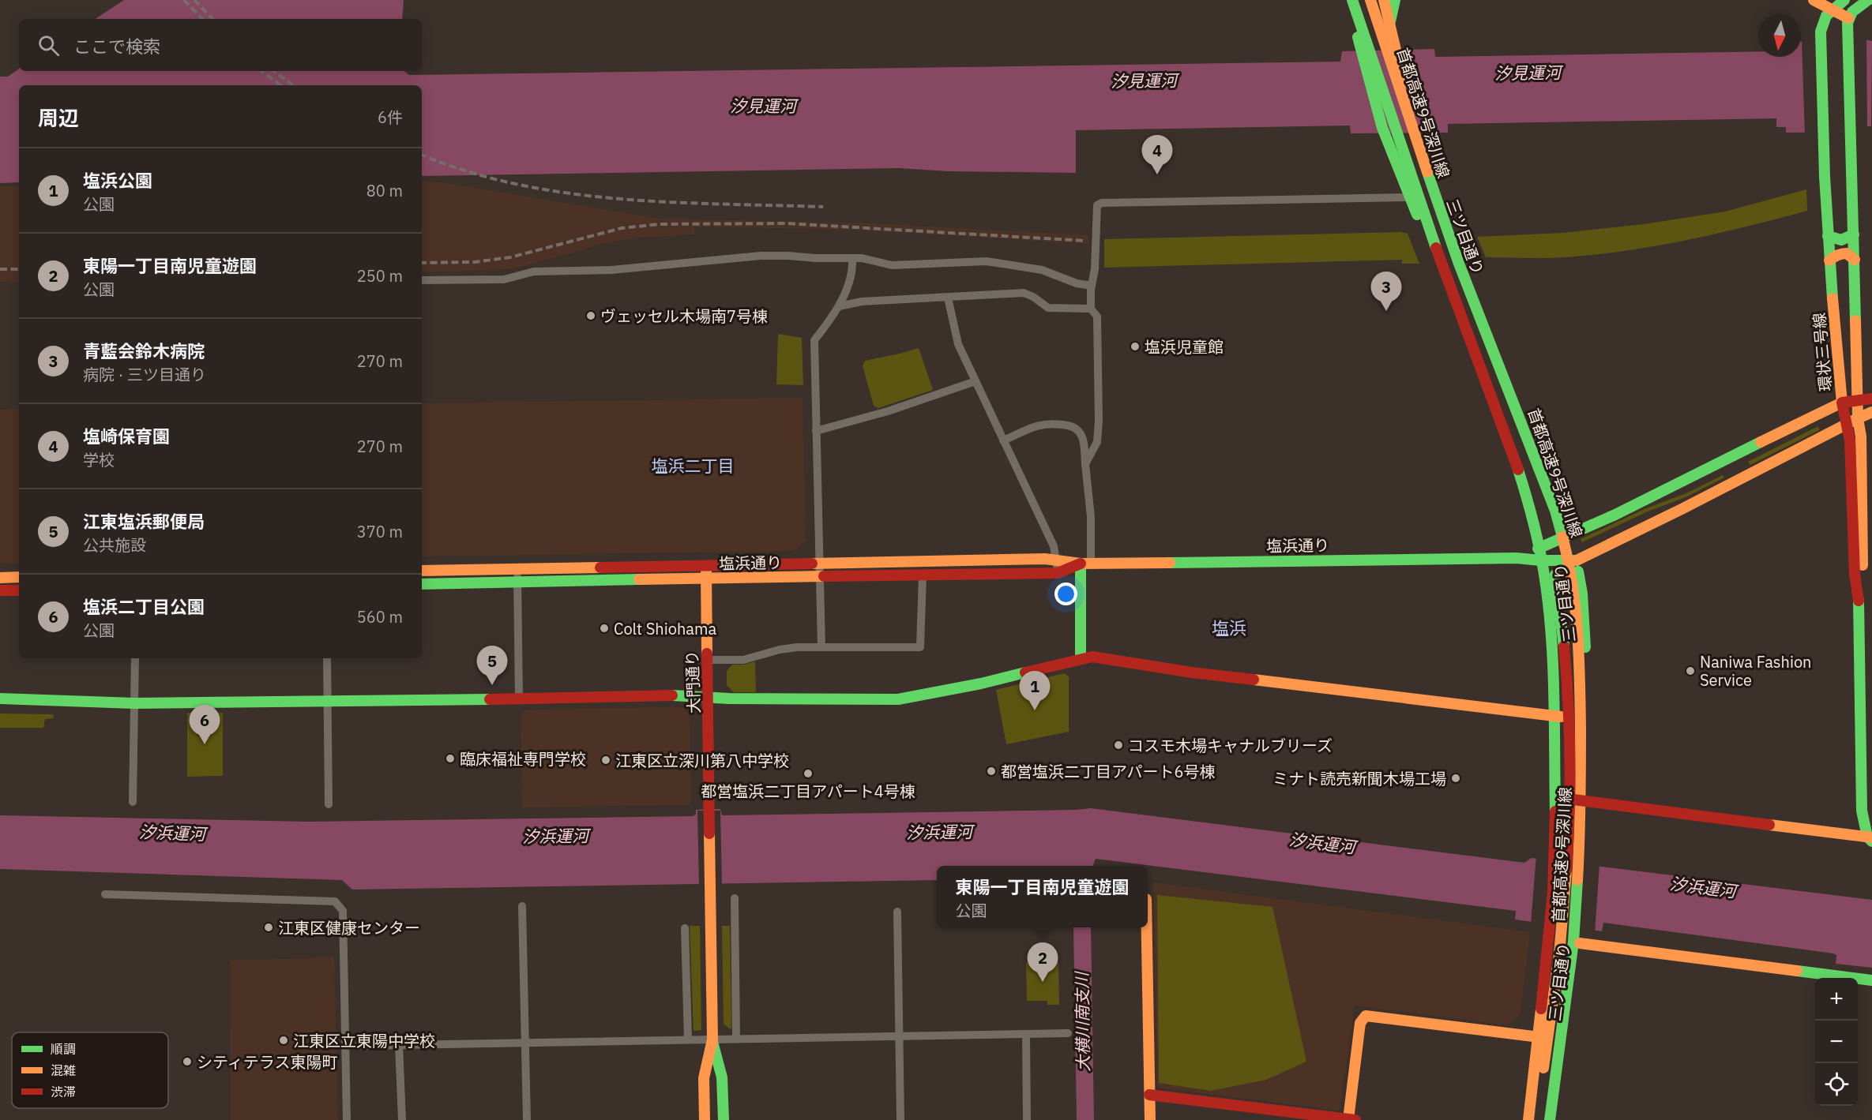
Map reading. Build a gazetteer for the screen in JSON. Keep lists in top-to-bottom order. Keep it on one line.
{"streets":{"main road":["首都高速9号深川線","三ツ目通り","環状三号線","塩浜通り","大門通り"]},"crossings":[["首都高速9号深川線","三ツ目通り"],["三ツ目通り","環状三号線"],["三ツ目通り","塩浜通り"],["環状三号線","塩浜通り"],["塩浜通り","大門通り"]],"districts":["塩浜二丁目","塩浜"],"water":["汐見運河","汐浜運河","大横川南支川"],"places":["ヴェッセル木場南7号棟","塩浜児童館","Colt Shiohama","Naniwa Fashion Service","コスモ木場キャナルブリーズ","臨床福祉専門学校","江東区立深川第八中学校","都営塩浜二丁目アパート6号棟","都営塩浜二丁目アパート4号棟","ミナト読売新聞木場工場","江東区健康センター","江東区立東陽中学校","シティテラス東陽町"],"legend":["順調","混雑","渋滞"],"north":"bottom","page":{"search":"ここで検索","heading":["周辺","6件"],"pins":["4","3","5","1","6","2"],"list":[{"mark":"1","name":"塩浜公園","note":"公園","value":"80 m"},{"mark":"2","name":"東陽一丁目南児童遊園","note":"公園","value":"250 m"},{"mark":"3","name":"青藍会鈴木病院","note":"病院 · 三ツ目通り","value":"270 m"},{"mark":"4","name":"塩崎保育園","note":"学校","value":"270 m"},{"mark":"5","name":"江東塩浜郵便局","note":"公共施設","value":"370 m"},{"mark":"6","name":"塩浜二丁目公園","note":"公園","value":"560 m"}],"popup":["東陽一丁目南児童遊園","公園"],"map_buttons":["+","−"]}}
